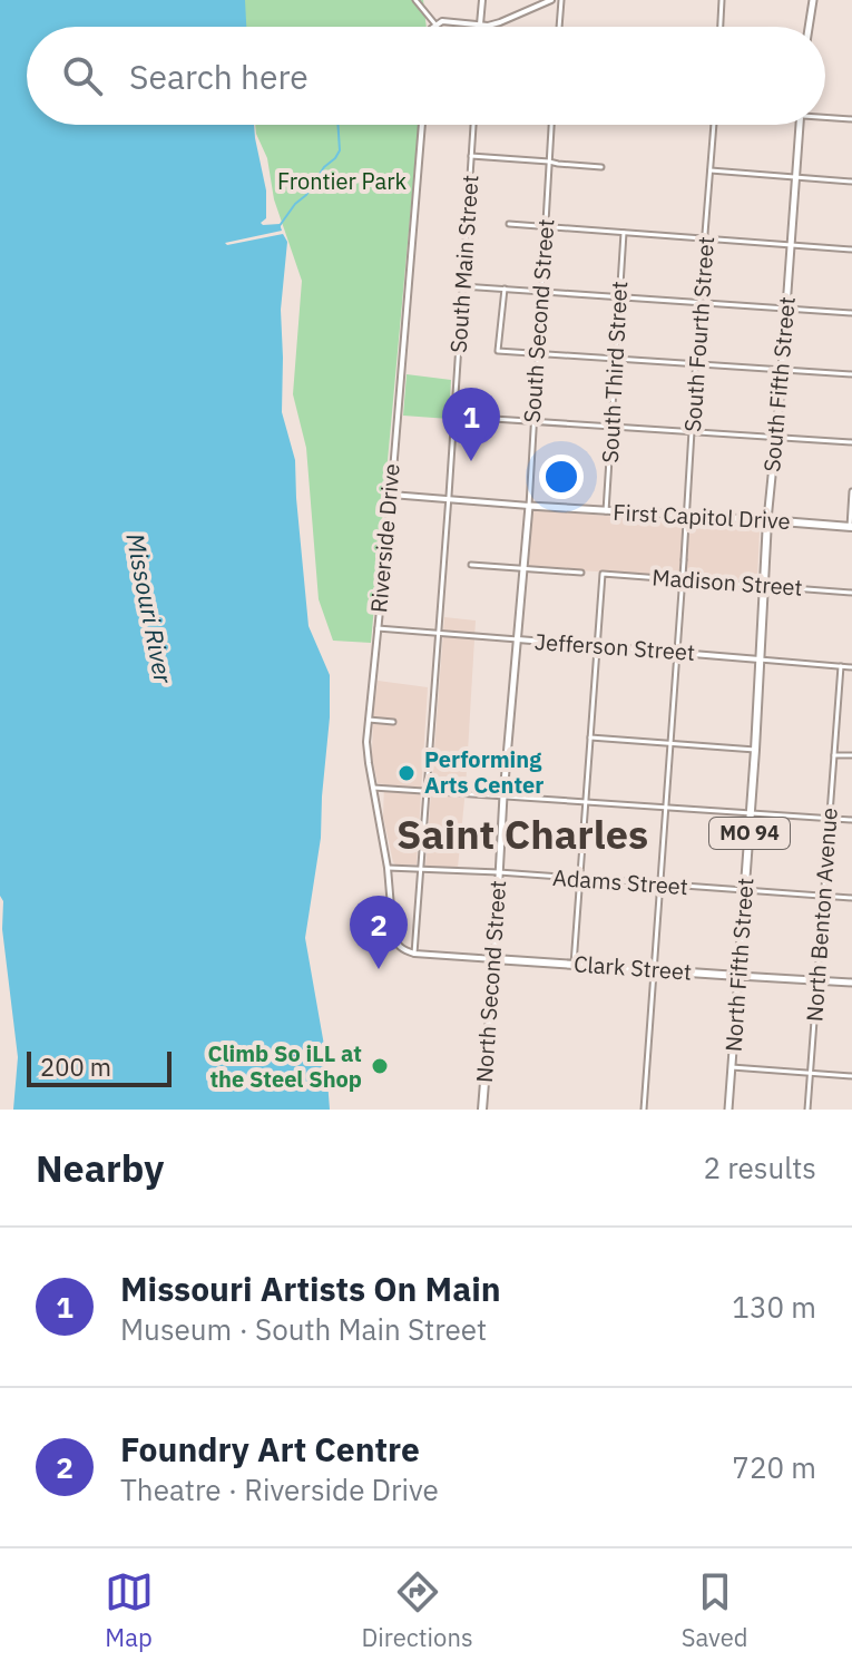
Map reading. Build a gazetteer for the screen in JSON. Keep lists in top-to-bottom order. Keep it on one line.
{"streets":{"main road":["South Second Street","South Fifth Street","First Capitol Drive","MO 94","North Fifth Street","Clark Street","North Second Street"],"street":["South Main Street","South Fourth Street","South Third Street","Riverside Drive","Madison Street","Jefferson Street","Adams Street","North Benton Avenue"]},"crossings":[["South Main Street","First Capitol Drive"],["South Main Street","Riverside Drive"],["South Main Street","Jefferson Street"],["South Main Street","Adams Street"],["South Main Street","Clark Street"],["South Second Street","First Capitol Drive"],["South Second Street","Jefferson Street"],["South Second Street","North Second Street"],["South Fourth Street","First Capitol Drive"],["South Fourth Street","Madison Street"],["South Fourth Street","Jefferson Street"],["South Fourth Street","Adams Street"],["South Fourth Street","Clark Street"],["South Third Street","First Capitol Drive"],["South Fifth Street","First Capitol Drive"],["South Fifth Street","Madison Street"],["South Fifth Street","Jefferson Street"],["South Fifth Street","North Fifth Street"],["First Capitol Drive","Riverside Drive"],["Riverside Drive","Jefferson Street"],["Riverside Drive","Adams Street"],["Riverside Drive","Clark Street"],["Madison Street","Jefferson Street"],["Jefferson Street","North Benton Avenue"],["Jefferson Street","North Fifth Street"],["Jefferson Street","North Second Street"],["Adams Street","North Benton Avenue"],["Adams Street","North Fifth Street"],["Adams Street","North Second Street"],["North Benton Avenue","Clark Street"],["North Fifth Street","Clark Street"],["Clark Street","North Second Street"]],"districts":["Saint Charles"],"water":["Missouri River"],"parks":["Frontier Park"],"places":["Performing Arts Center","Climb So iLL at the Steel Shop"],"scale_bar":"200 m","page":{"search":"Search here","pins":["1","2"],"scale":"200 m","heading":["Nearby","2 results"],"list":[{"mark":"1","name":"Missouri Artists On Main","note":"Museum · South Main Street","value":"130 m"},{"mark":"2","name":"Foundry Art Centre","note":"Theatre · Riverside Drive","value":"720 m"}],"nav":["Map","Directions","Saved"]}}
